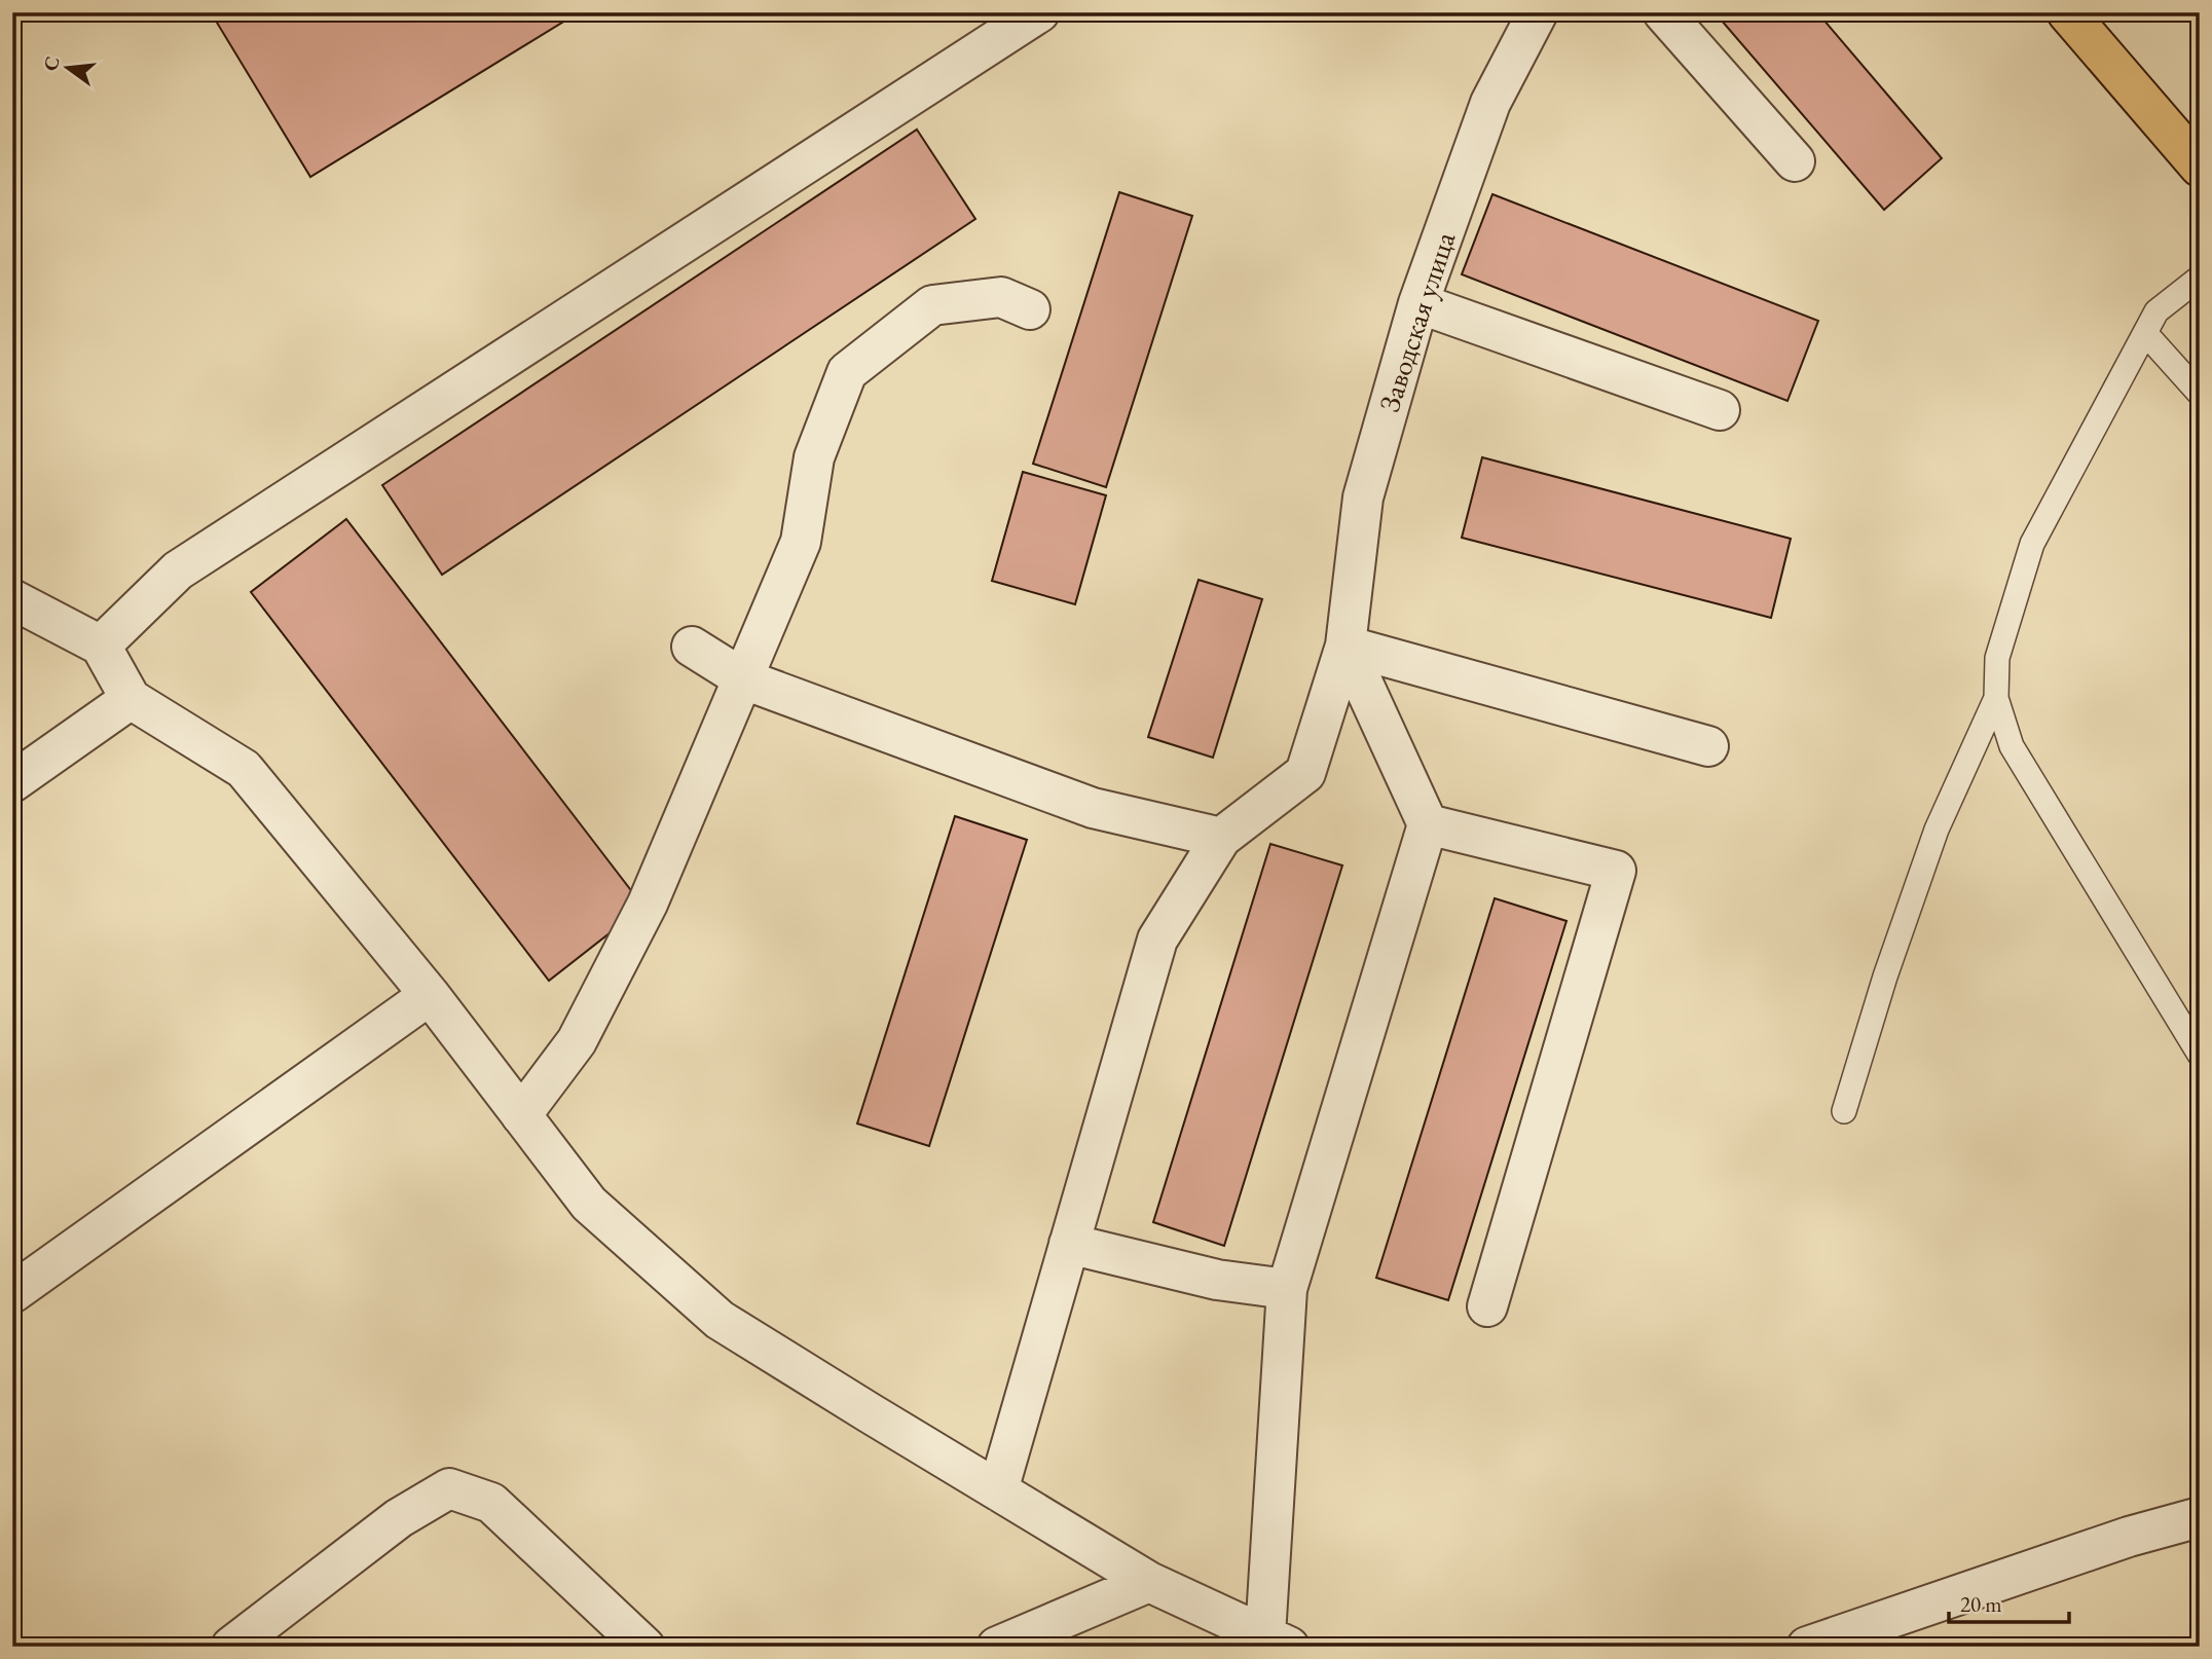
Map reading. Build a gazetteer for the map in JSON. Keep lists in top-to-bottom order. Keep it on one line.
{"streets":{"street":["Заводская улица"]},"scale_bar":"20 m","north":"left"}
